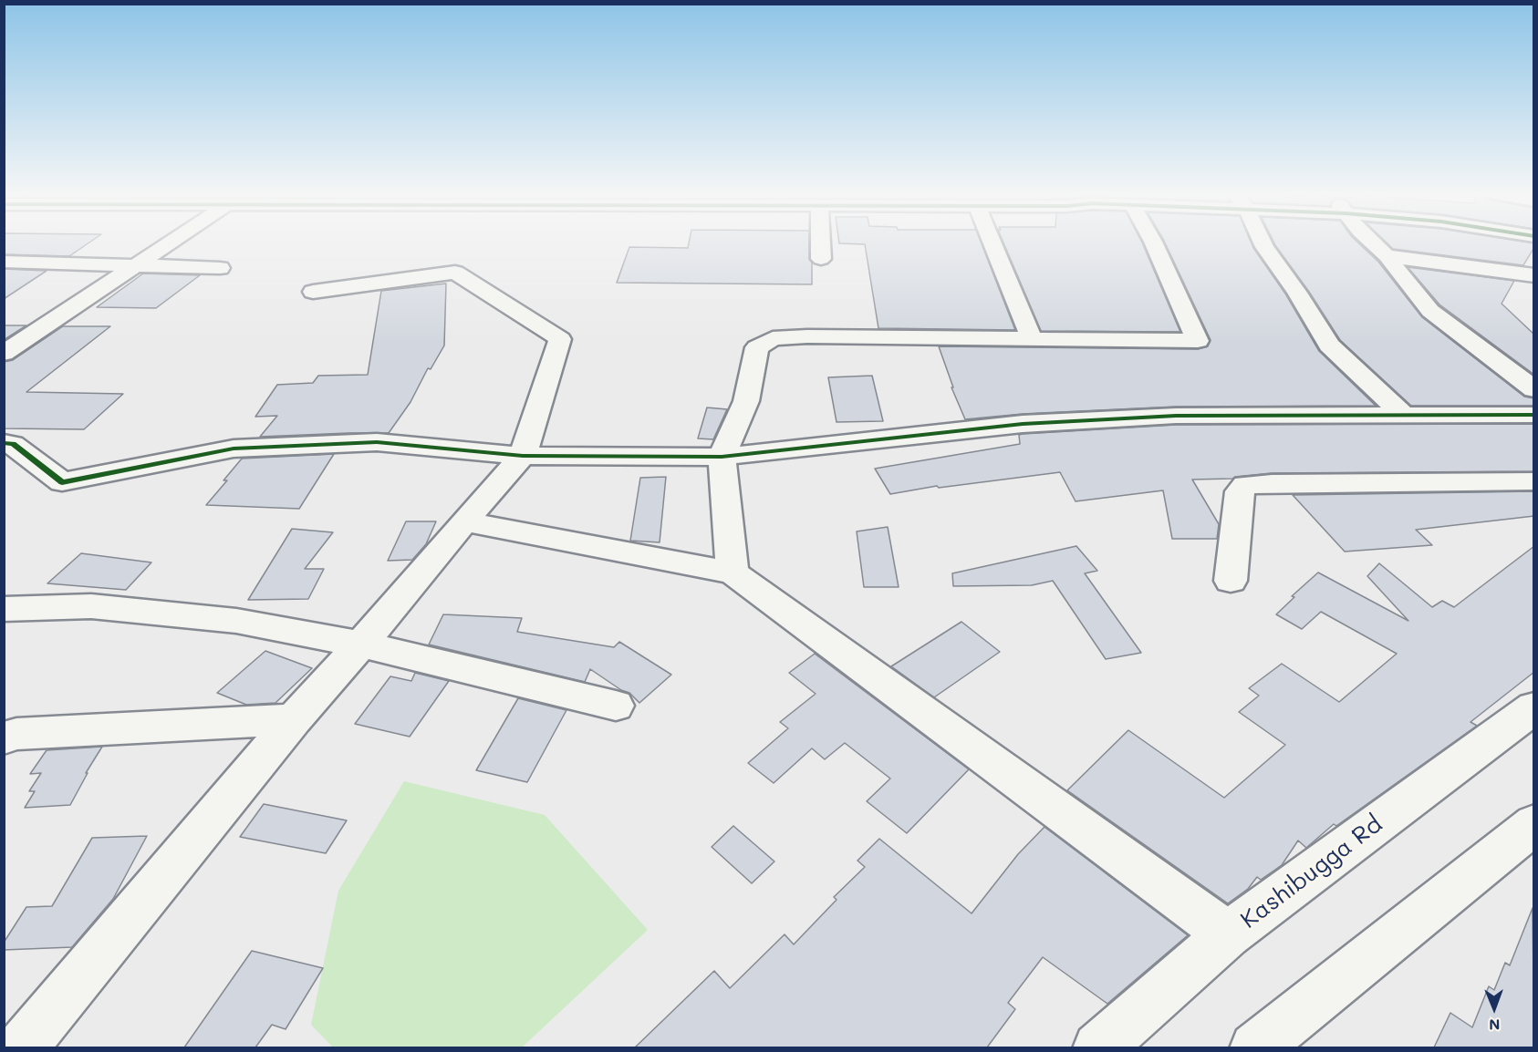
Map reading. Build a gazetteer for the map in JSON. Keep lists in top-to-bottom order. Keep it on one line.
{"streets":{"street":["Kashibugga Rd"]},"north":"bottom"}
